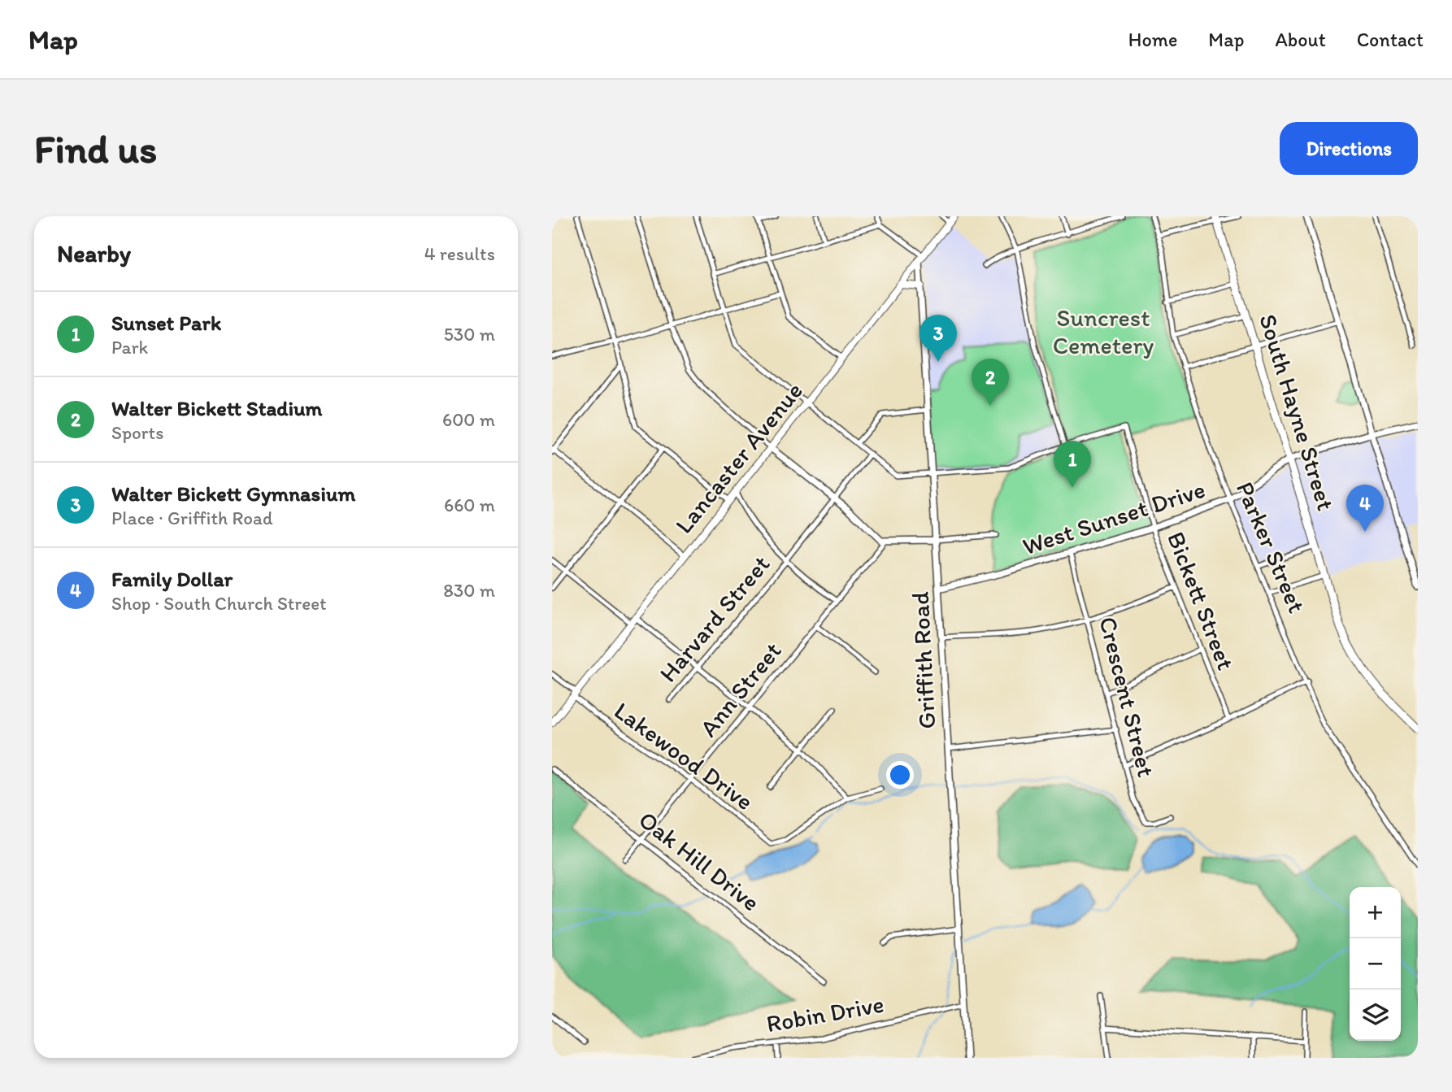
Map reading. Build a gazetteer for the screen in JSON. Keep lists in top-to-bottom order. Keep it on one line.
{"streets":{"main road":["South Hayne Street","Lancaster Avenue"],"street":["West Sunset Drive","Parker Street","Bickett Street","Harvard Street","Griffith Road","Ann Street","Crescent Street","Lakewood Drive","Oak Hill Drive","Robin Drive"]},"crossings":[["South Hayne Street","West Sunset Drive"],["Lancaster Avenue","Griffith Road"],["Lancaster Avenue","Lakewood Drive"],["West Sunset Drive","Parker Street"],["West Sunset Drive","Bickett Street"],["West Sunset Drive","Griffith Road"],["West Sunset Drive","Crescent Street"],["Griffith Road","Robin Drive"],["Ann Street","Lakewood Drive"],["Ann Street","Oak Hill Drive"]],"parks":["Suncrest Cemetery"],"page":{"header":"Map","nav":["Home","Map","About","Contact"],"buttons":"Directions","title":"Find us","heading":["Nearby","4 results"],"list":[{"mark":"1","name":"Sunset Park","note":"Park","value":"530 m"},{"mark":"2","name":"Walter Bickett Stadium","note":"Sports","value":"600 m"},{"mark":"3","name":"Walter Bickett Gymnasium","note":"Place · Griffith Road","value":"660 m"},{"mark":"4","name":"Family Dollar","note":"Shop · South Church Street","value":"830 m"}],"pins":["3","2","1","4"],"map_buttons":["+","−"]}}
